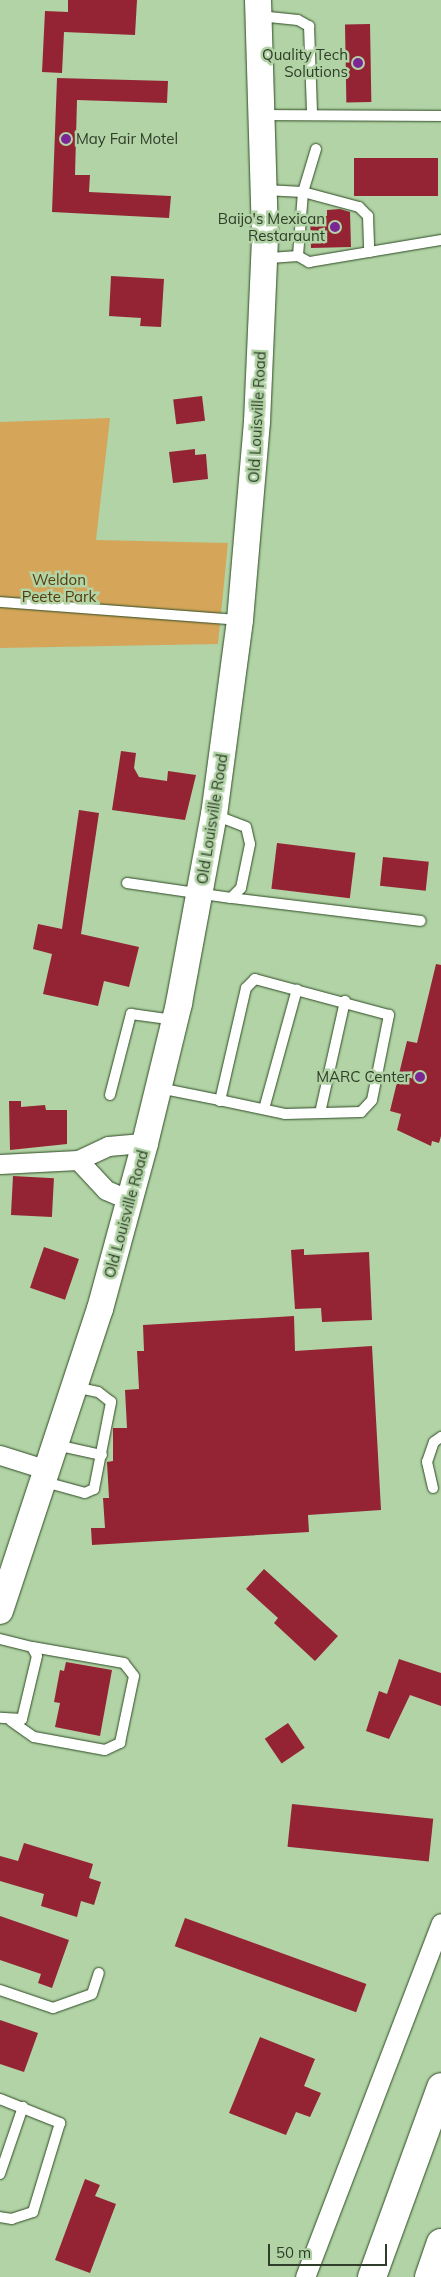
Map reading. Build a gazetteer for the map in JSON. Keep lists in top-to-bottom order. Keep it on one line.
{"streets":{"street":["Old Louisville Road"]},"parks":["Weldon Peete Park"],"places":["Quality Tech Solutions","May Fair Motel","Baijo's Mexican Restaraunt","MARC Center"],"scale_bar":"50 m"}
